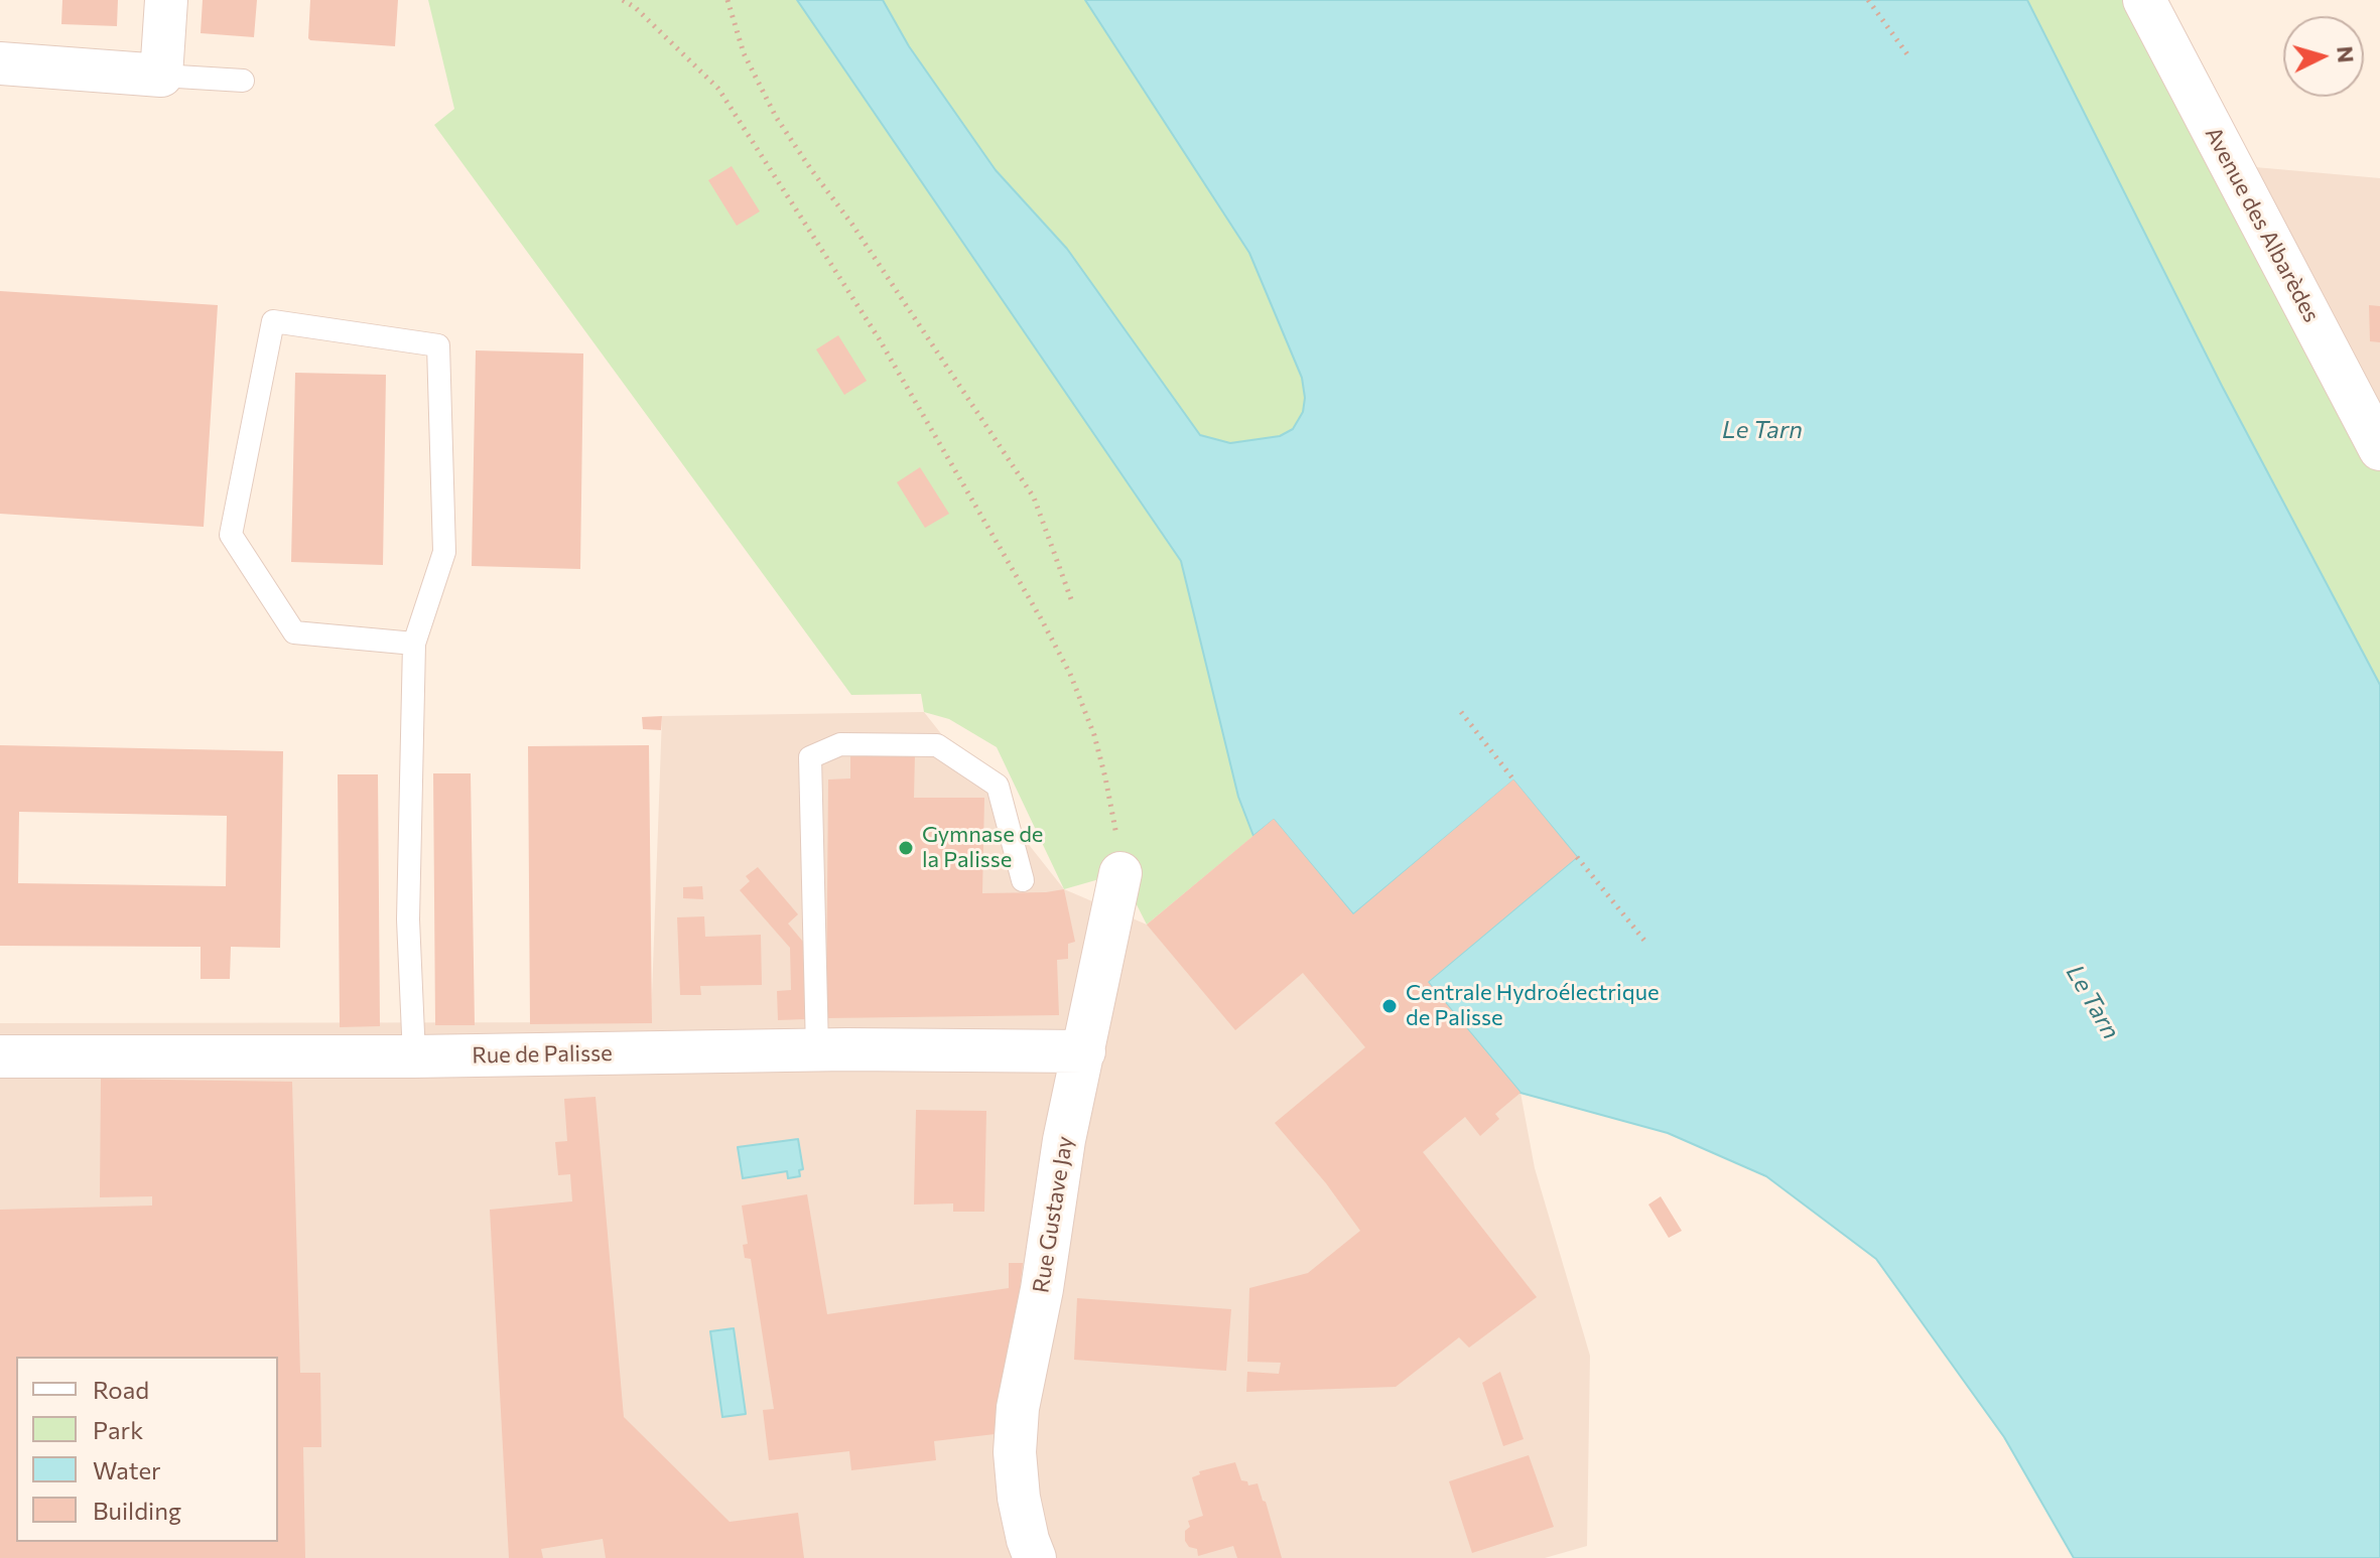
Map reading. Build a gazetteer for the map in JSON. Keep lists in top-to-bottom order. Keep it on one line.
{"streets":{"street":["Avenue des Albarèdes","Rue de Palisse","Rue Gustave Jay"]},"crossings":[["Rue de Palisse","Rue Gustave Jay"]],"water":["Le Tarn"],"places":["Gymnase de la Palisse","Centrale Hydroélectrique de Palisse"],"legend":["Road","Park","Water","Building"],"north":"right"}
